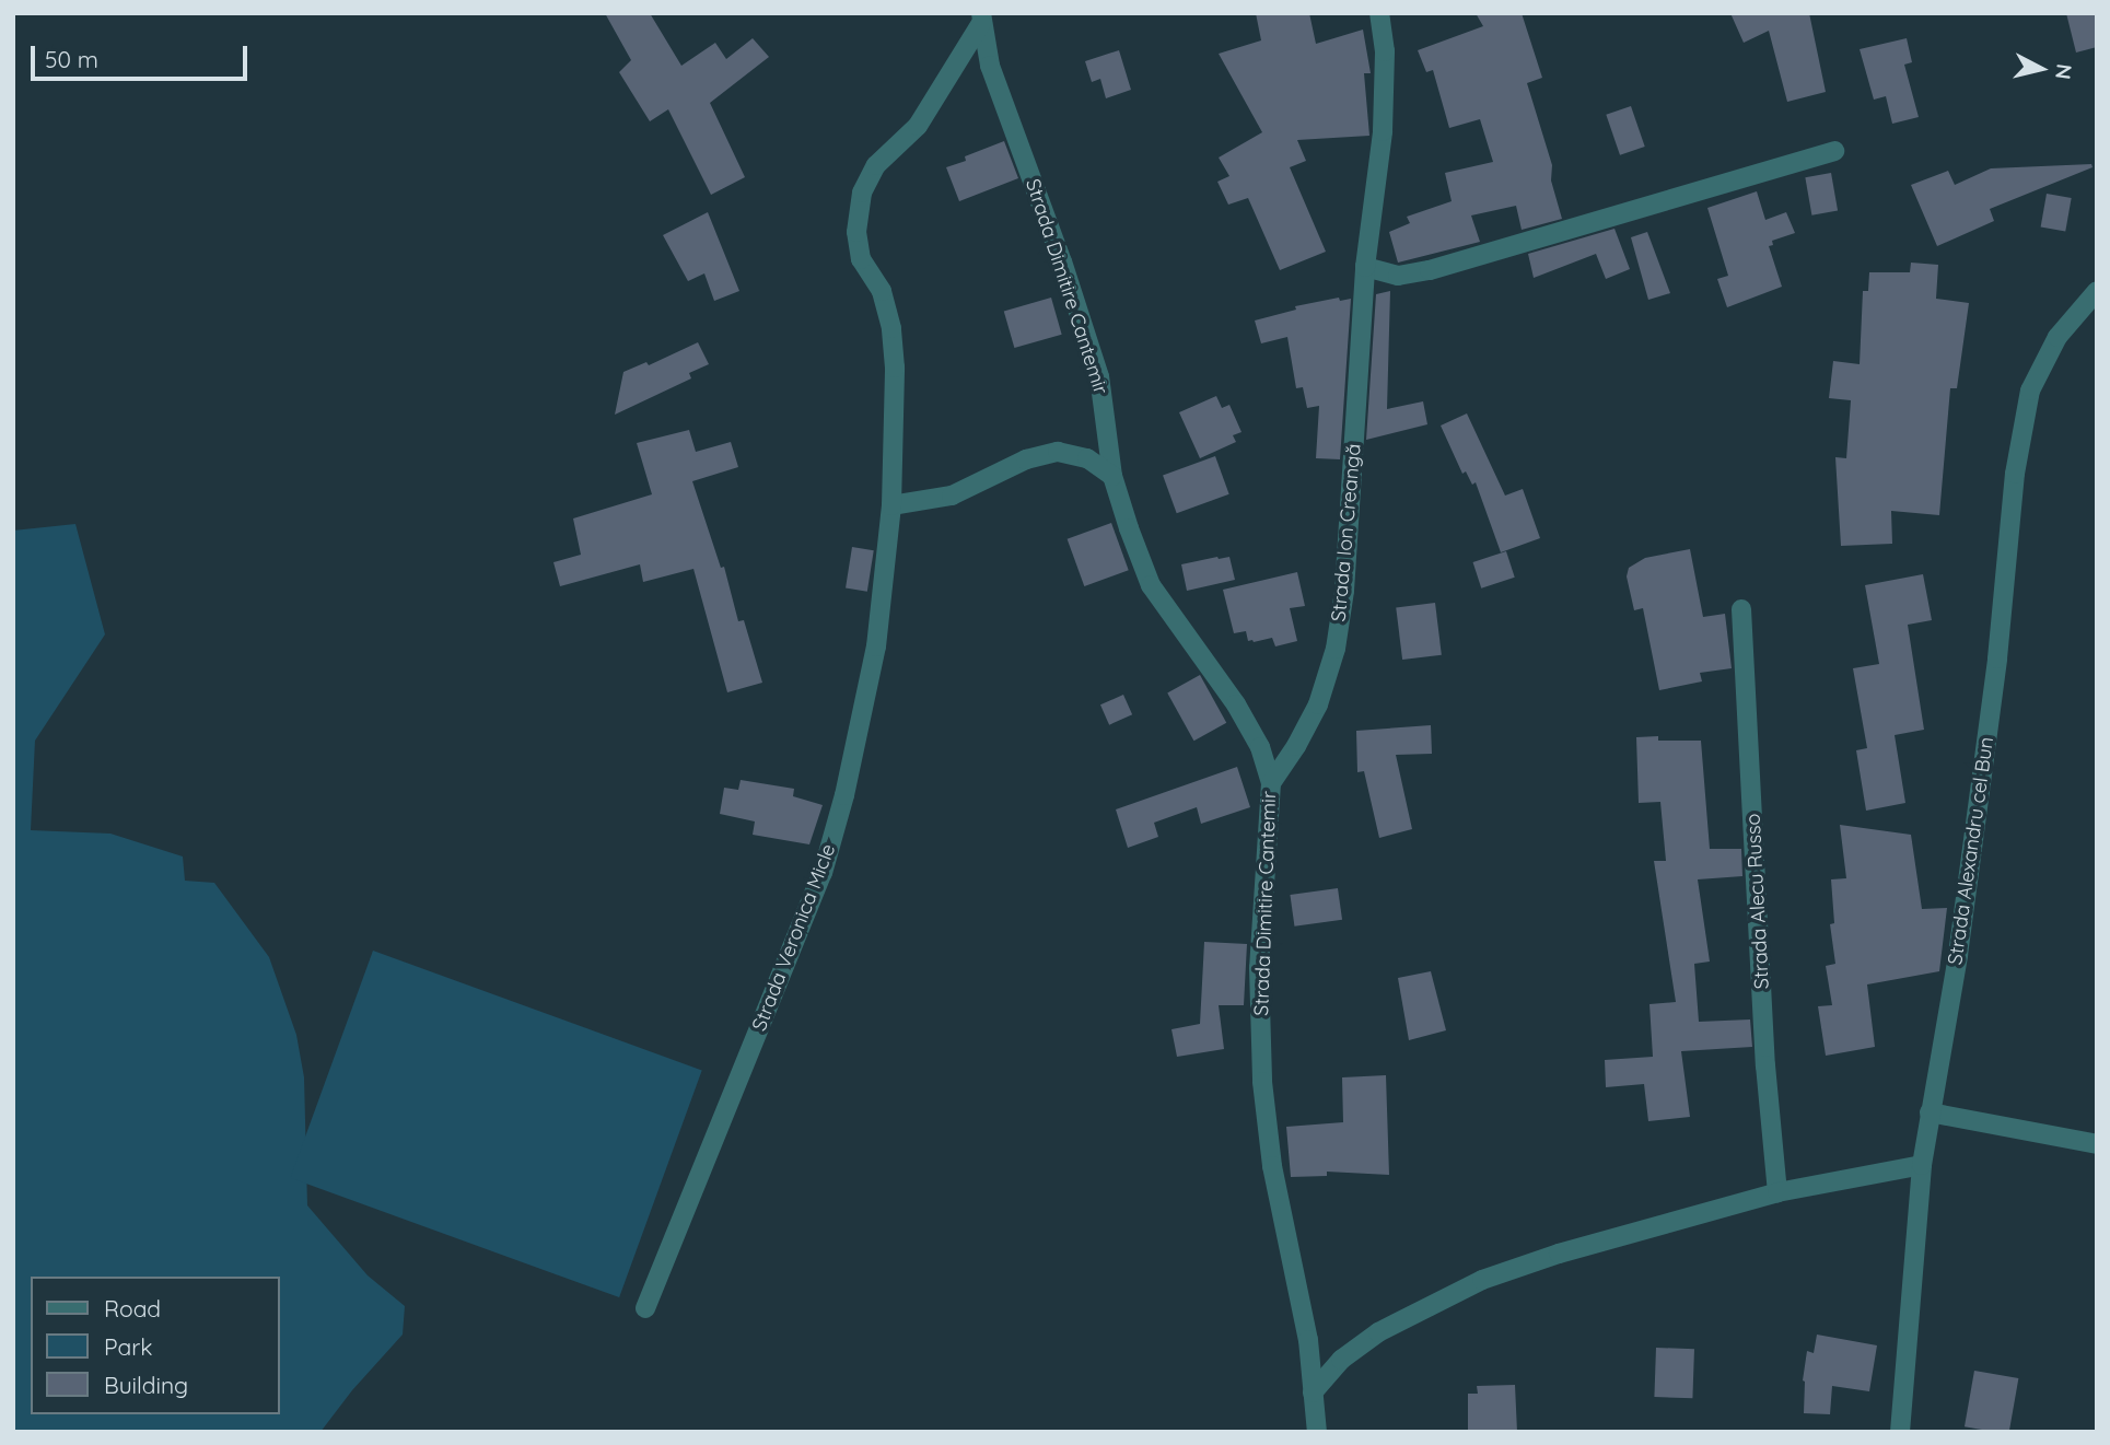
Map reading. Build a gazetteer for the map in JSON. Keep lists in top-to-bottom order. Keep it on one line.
{"streets":{"street":["Strada Dimitire Cantemir","Strada Ion Creangă","Strada Alexandru cel Bun","Strada Alecu Russo","Strada Veronica Micle"]},"crossings":[["Strada Dimitire Cantemir","Strada Ion Creangă"],["Strada Dimitire Cantemir","Strada Veronica Micle"]],"legend":["Road","Park","Building"],"scale_bar":"50 m","north":"right"}
